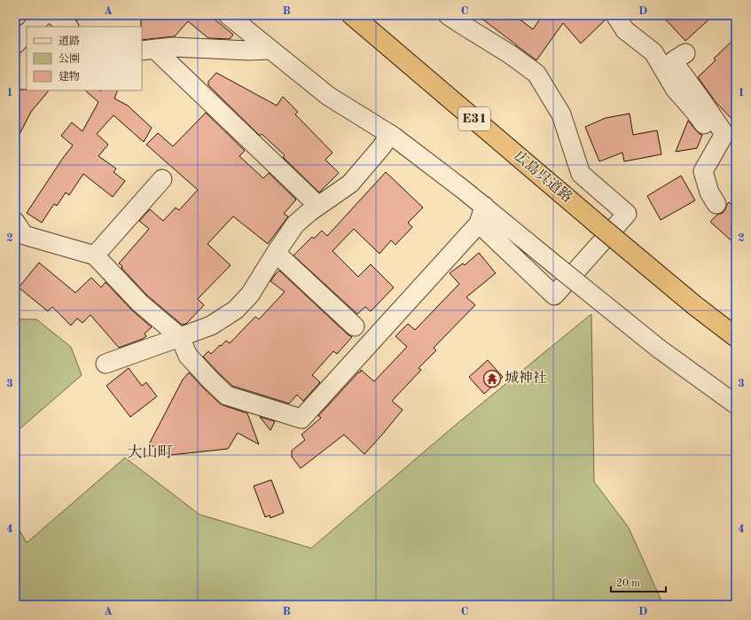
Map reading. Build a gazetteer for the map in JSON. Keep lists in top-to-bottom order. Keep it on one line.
{"streets":{"highway":["E31","広島呉道路"]},"districts":["大山町"],"places":{"temple":["城神社"]},"legend":["道路","公園","建物"],"scale_bar":"20 m","grid":{"columns":["A","B","C","D"],"rows":["1","2","3","4"]}}
